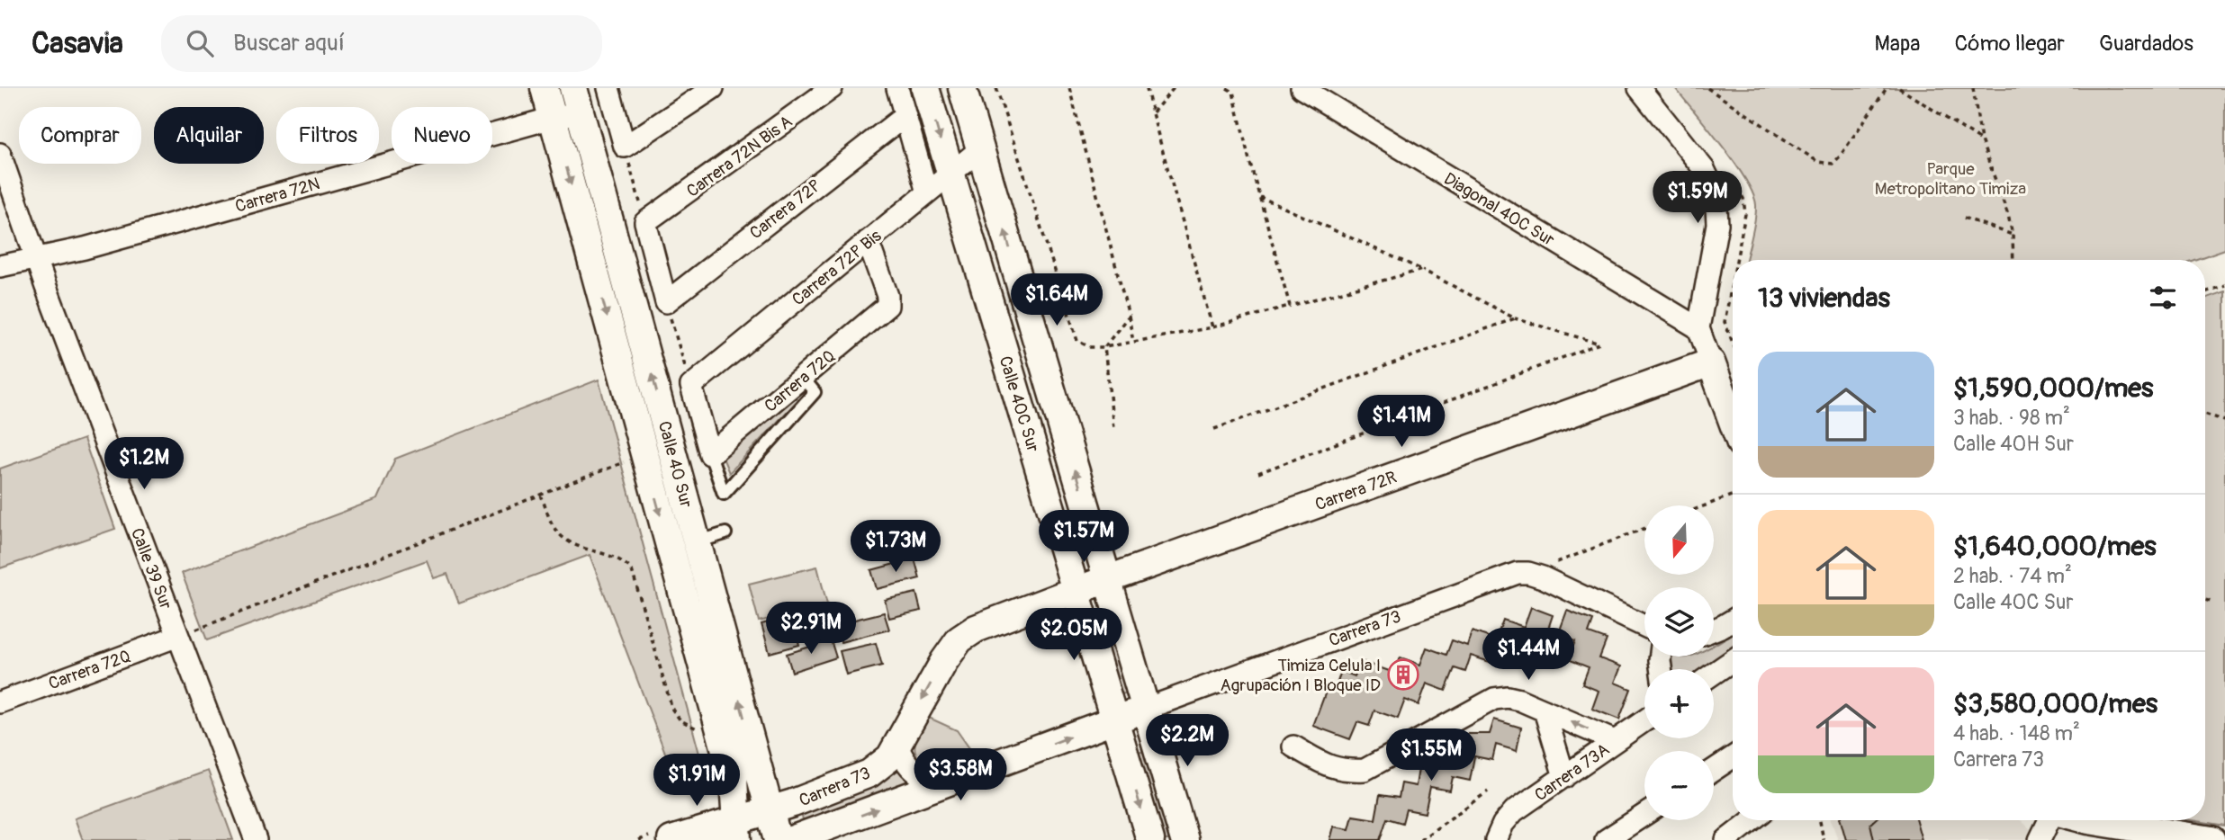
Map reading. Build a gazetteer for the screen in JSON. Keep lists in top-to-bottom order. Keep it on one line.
{"streets":{"street":["Carrera 72N Bis A","Carrera 72N","Carrera 72P","Diagonal 40C Sur","Carrera 72P Bis","Carrera 72Q","Calle 40C Sur","Calle 40 Sur","Carrera 72R","Calle 39 Sur","Carrera 73","Carrera 73A"]},"crossings":[["Carrera 72N","Calle 40 Sur"],["Carrera 72N","Calle 39 Sur"],["Carrera 72P Bis","Carrera 72Q"],["Carrera 72P Bis","Calle 40C Sur"],["Carrera 72P Bis","Calle 40 Sur"],["Carrera 72Q","Calle 40 Sur"],["Carrera 72Q","Calle 39 Sur"],["Calle 40C Sur","Carrera 72R"],["Calle 40C Sur","Carrera 73"],["Calle 40 Sur","Carrera 73"],["Carrera 72R","Carrera 73"]],"parks":["Parque Metropolitano Timiza"],"places":{"building":["Timiza Celula I Agrupación I Bloque ID"]},"north":"bottom","page":{"header":"Casavia","search":"Buscar aquí","nav":["Mapa","Cómo llegar","Guardados"],"chip":["Comprar","Alquilar","Filtros","Nuevo"],"price":["$1.59M","$1.64M","$1.41M","$1.2M","$1.57M","$1.73M","$2.91M","$2.05M","$1.44M","$2.2M","$1.55M","$3.58M","$1.91M"],"heading":"13 viviendas","list":[{"name":"$1,590,000/mes","note":"3 hab. · 98 m² · Calle 40H Sur"},{"name":"$1,640,000/mes","note":"2 hab. · 74 m² · Calle 40C Sur"},{"name":"$3,580,000/mes","note":"4 hab. · 148 m² · Carrera 73"}],"map_buttons":["+","−"]}}
